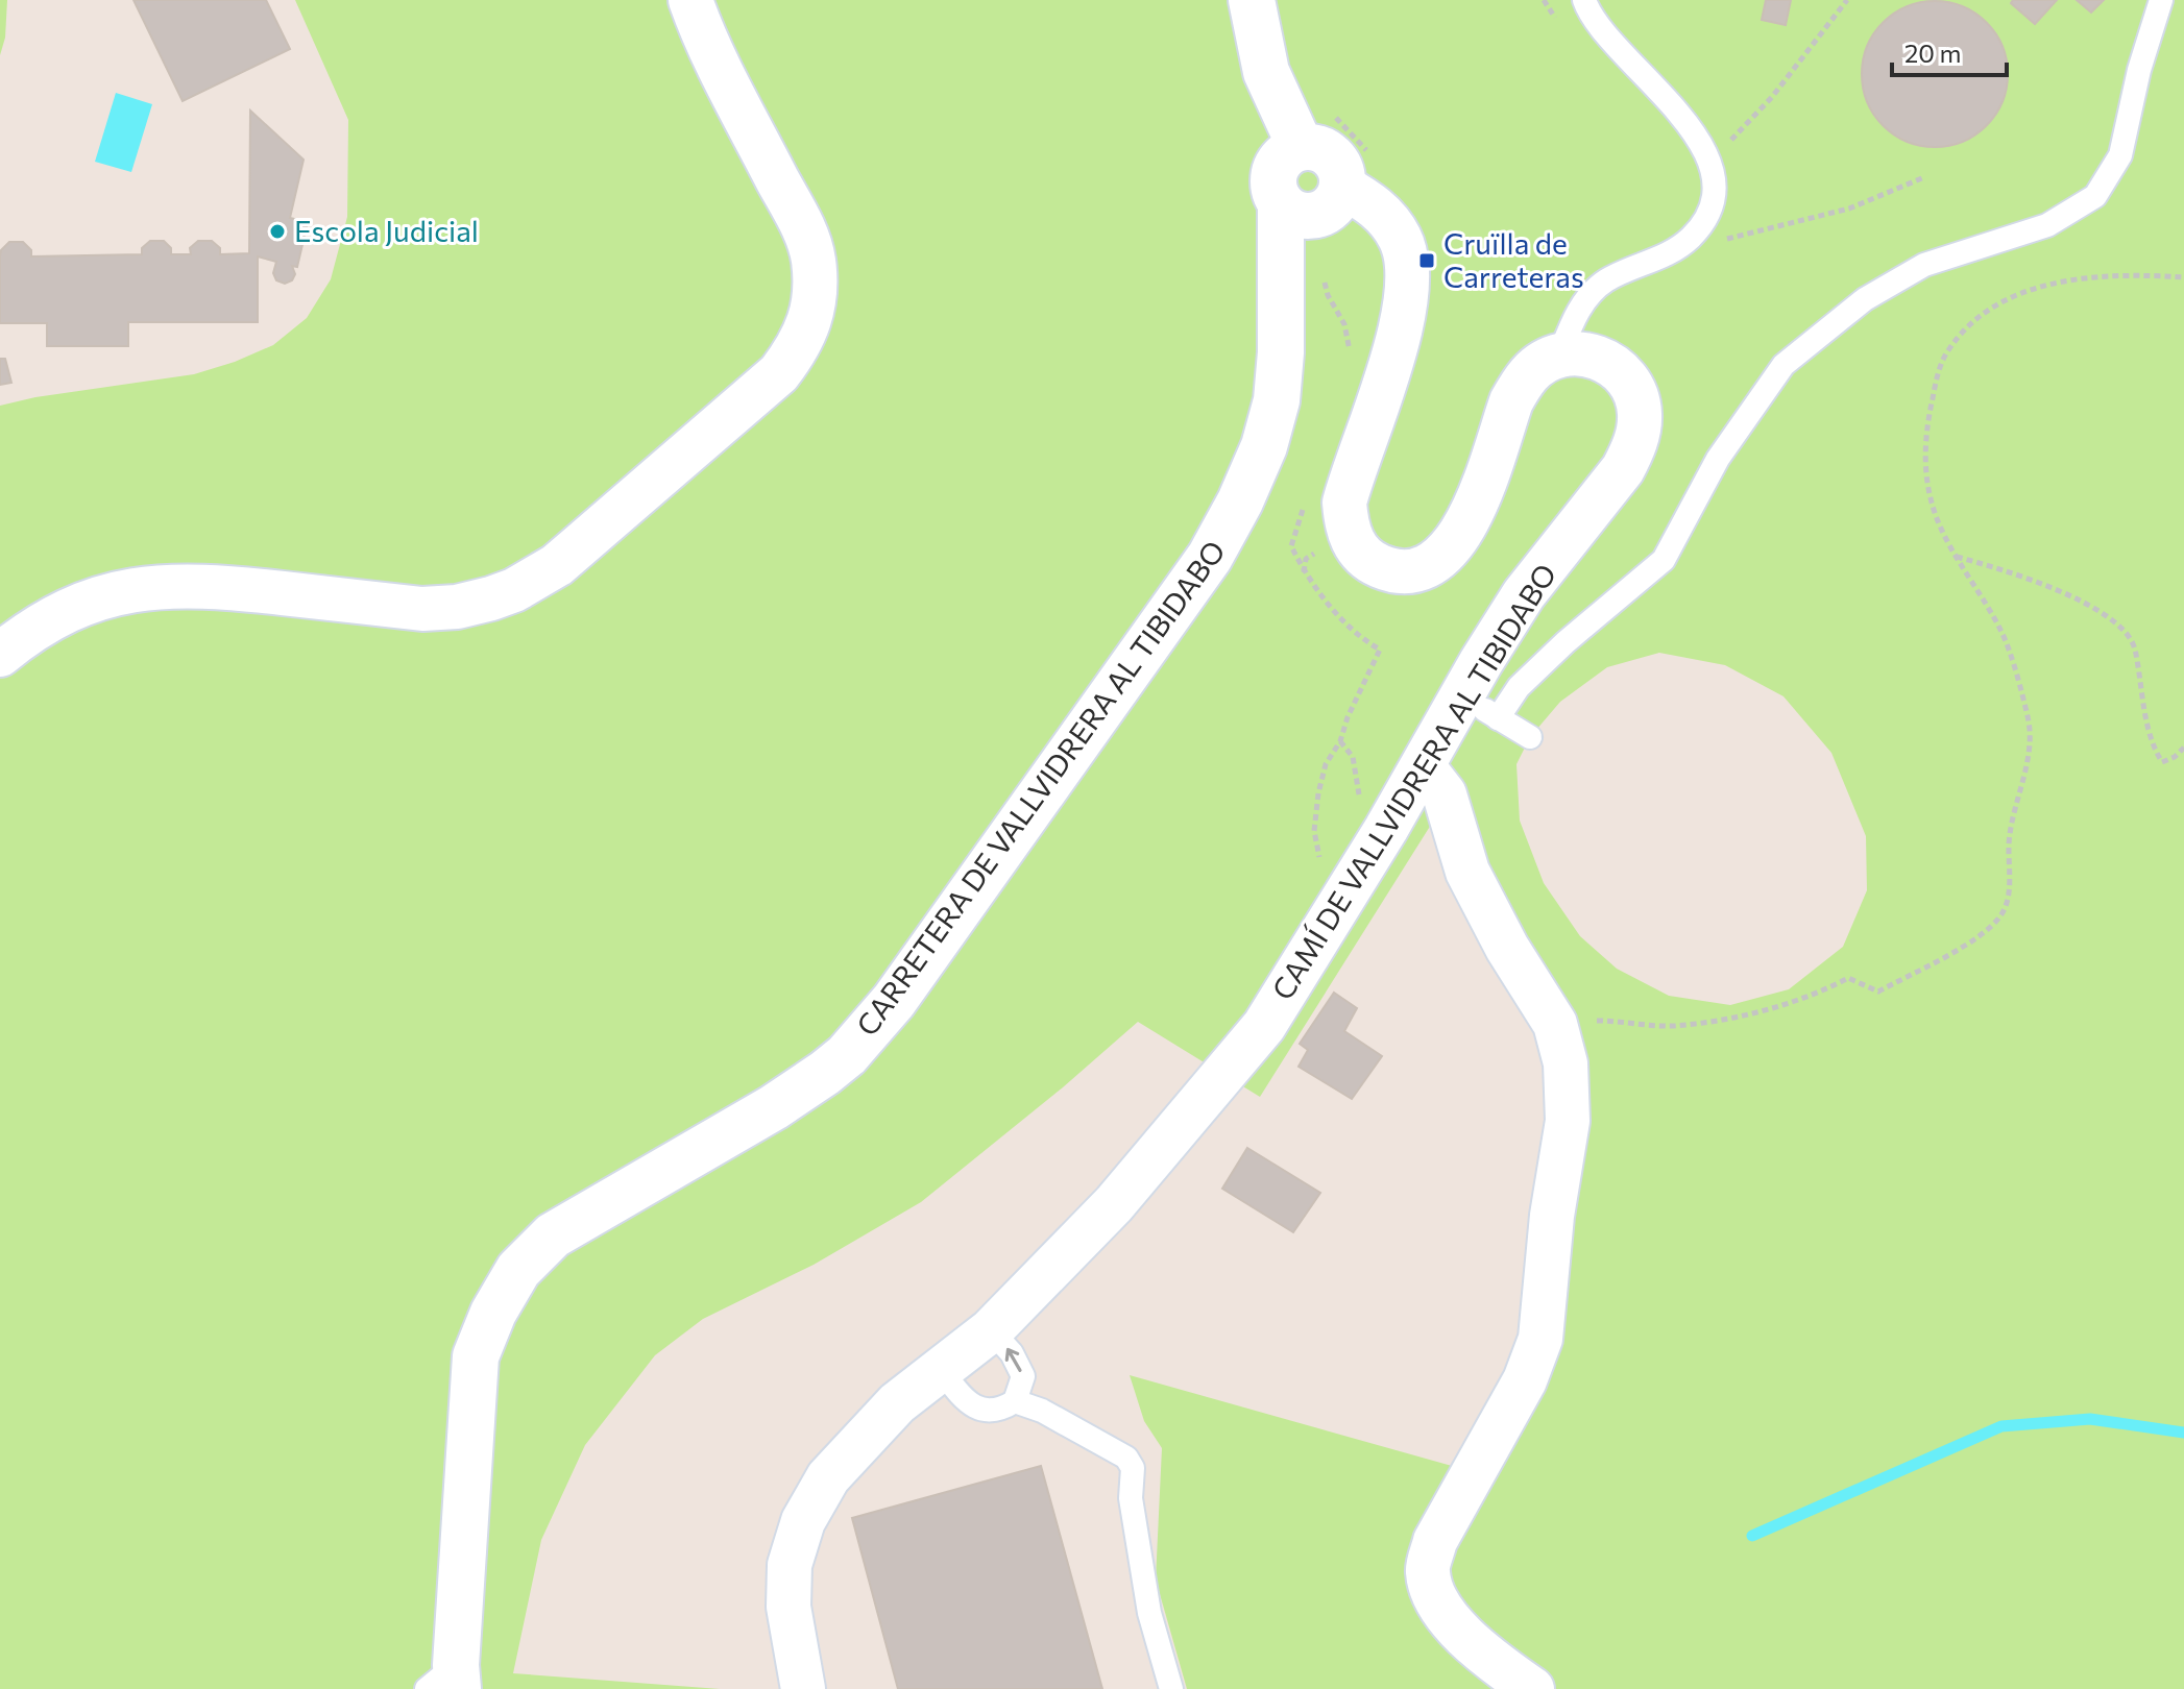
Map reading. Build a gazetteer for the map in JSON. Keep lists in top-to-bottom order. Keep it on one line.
{"streets":{"street":["CAMÍ DE VALLVIDRERA AL TIBIDABO","CARRETERA DE VALLVIDRERA AL TIBIDABO"]},"places":{"other":["Escola Judicial"],"transit":["Cruïlla de Carreteras"]},"scale_bar":"20 m"}
